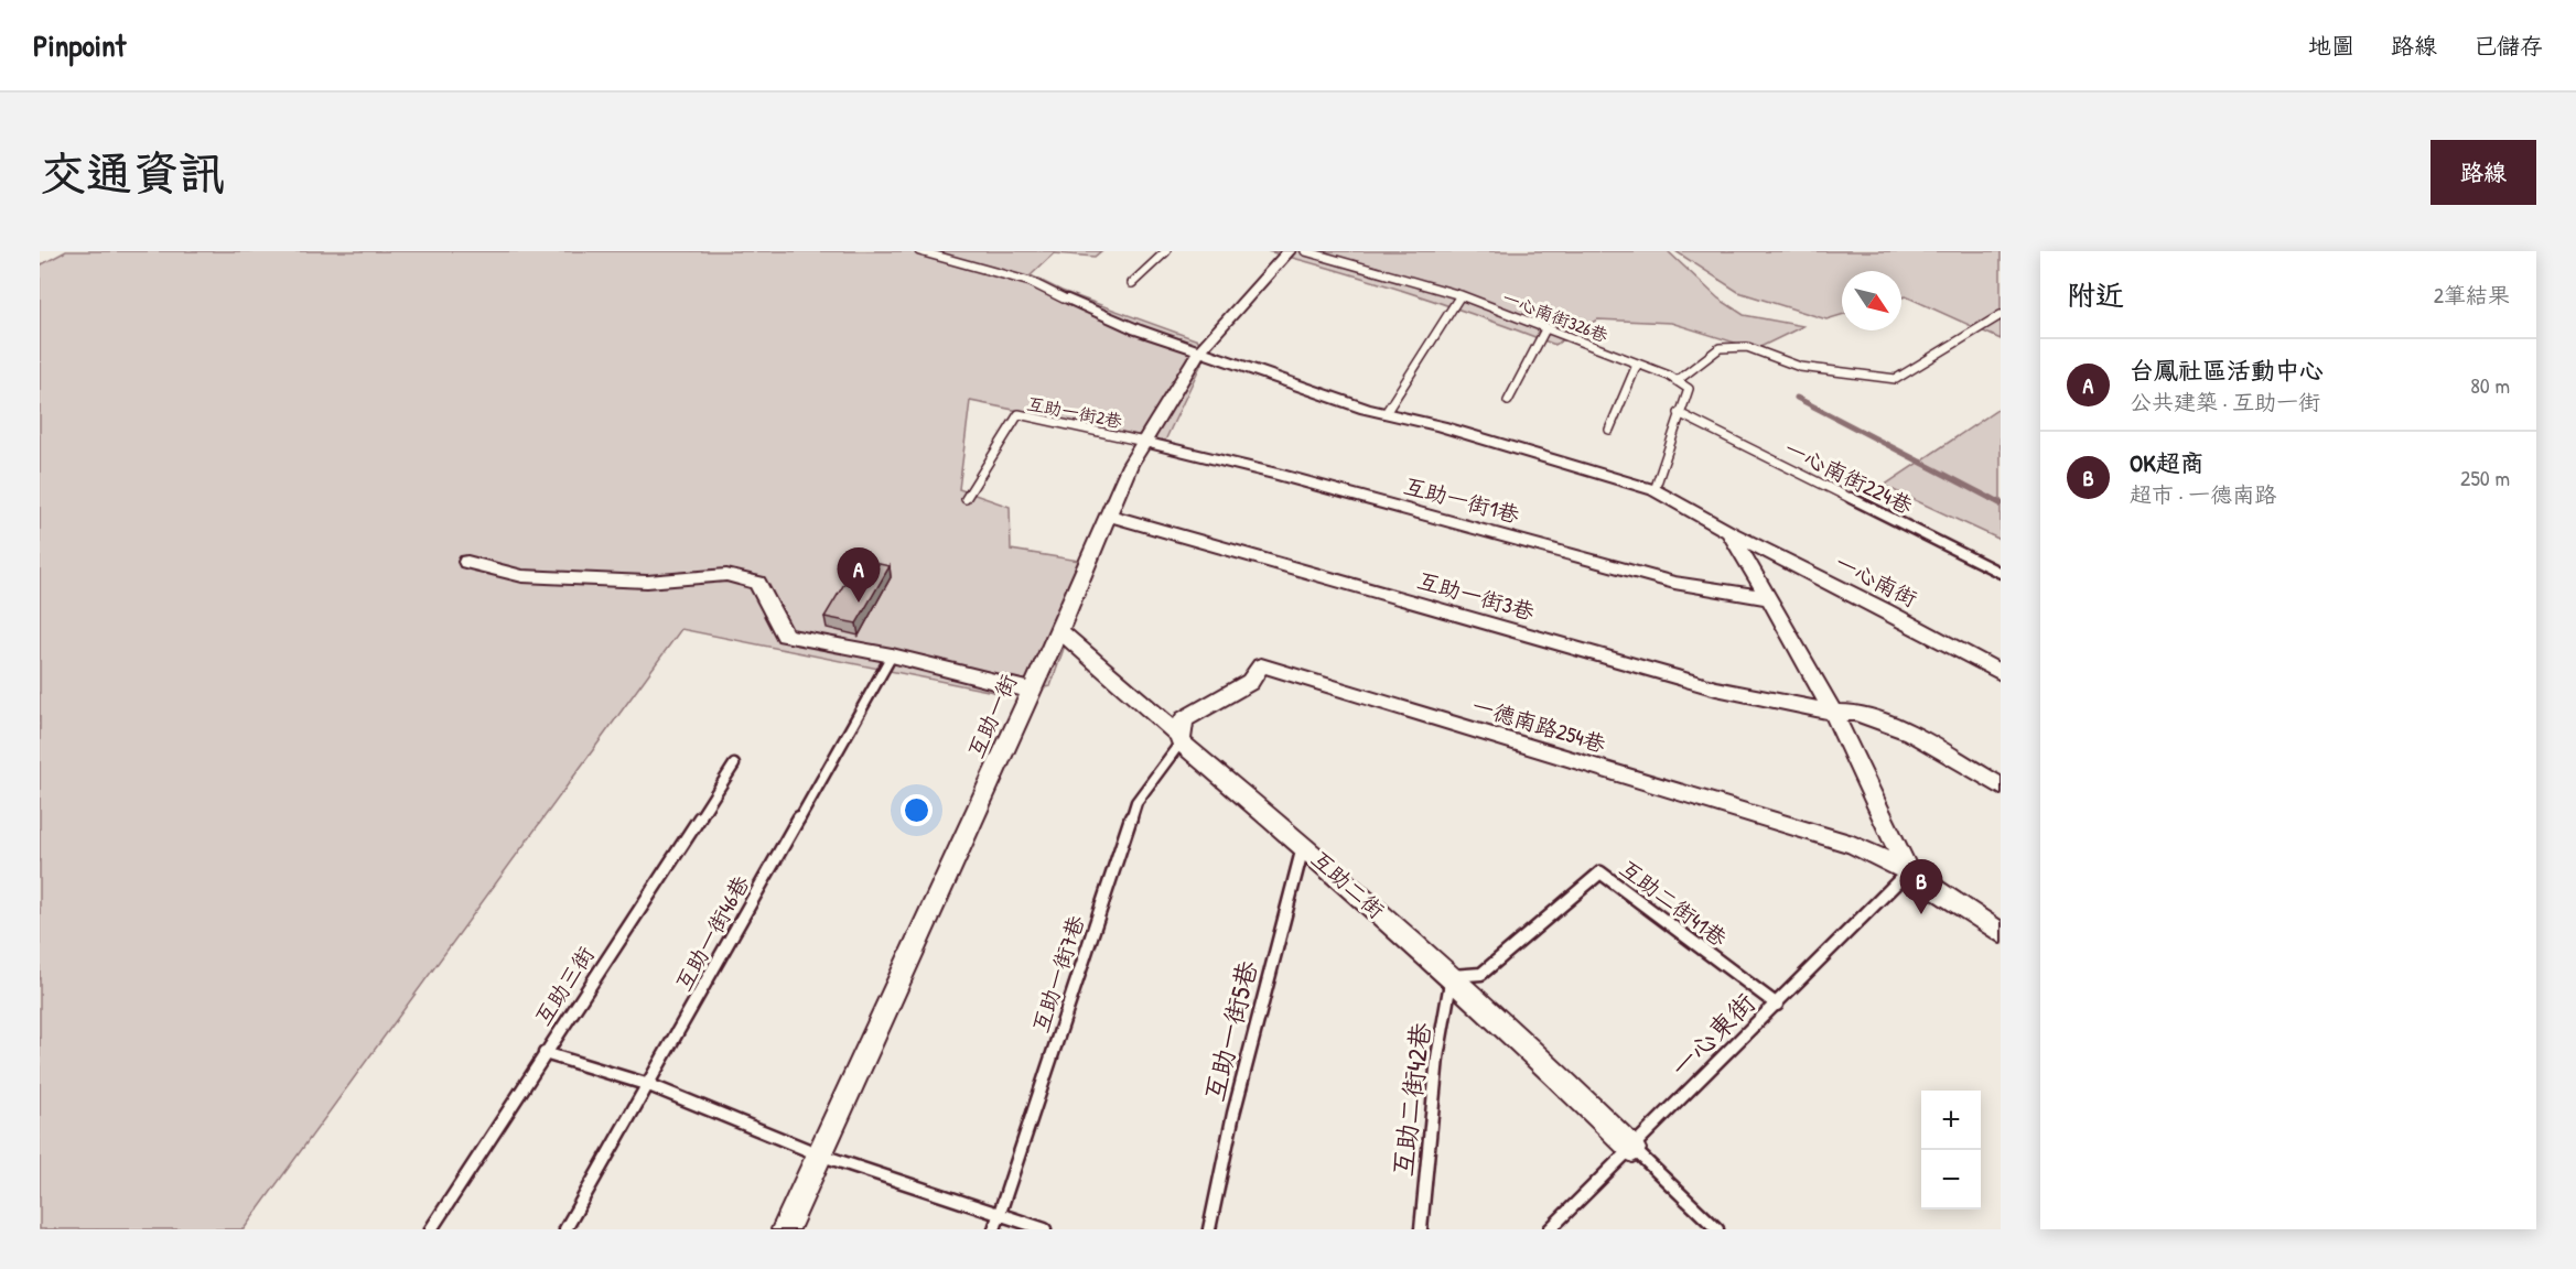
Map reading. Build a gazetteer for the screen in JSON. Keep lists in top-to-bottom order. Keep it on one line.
{"streets":{"street":["互助一街1巷","一心南街","互助一街3巷","互助一街","一德南路254巷","互助二街"],"lane":["一心南街326巷","互助一街2巷","一心南街224巷","互助二街41巷","互助一街46巷","互助一街7巷","互助三街","互助一街5巷","一心東街","互助二街42巷"]},"crossings":[["互助一街2巷","互助一街1巷"],["互助一街2巷","互助一街"],["互助一街1巷","互助一街"],["一心南街","互助一街"],["互助一街3巷","互助一街"],["互助一街","互助二街"],["一德南路254巷","互助二街"],["一德南路254巷","互助一街7巷"],["一德南路254巷","一心東街"],["互助二街","互助二街41巷"],["互助二街","互助一街7巷"],["互助二街","互助一街5巷"],["互助二街","一心東街"],["互助二街","互助二街42巷"],["互助二街41巷","一心東街"],["互助二街41巷","互助二街42巷"]],"north":"bottom right","page":{"header":"Pinpoint","nav":["地圖","路線","已儲存"],"buttons":"路線","title":"交通資訊","heading":["附近","2筆結果"],"list":[{"mark":"A","name":"台鳳社區活動中心","note":"公共建築 · 互助一街","value":"80 m"},{"mark":"B","name":"OK超商","note":"超市 · 一德南路","value":"250 m"}],"pins":["A","B"],"map_buttons":["+","−"]}}
